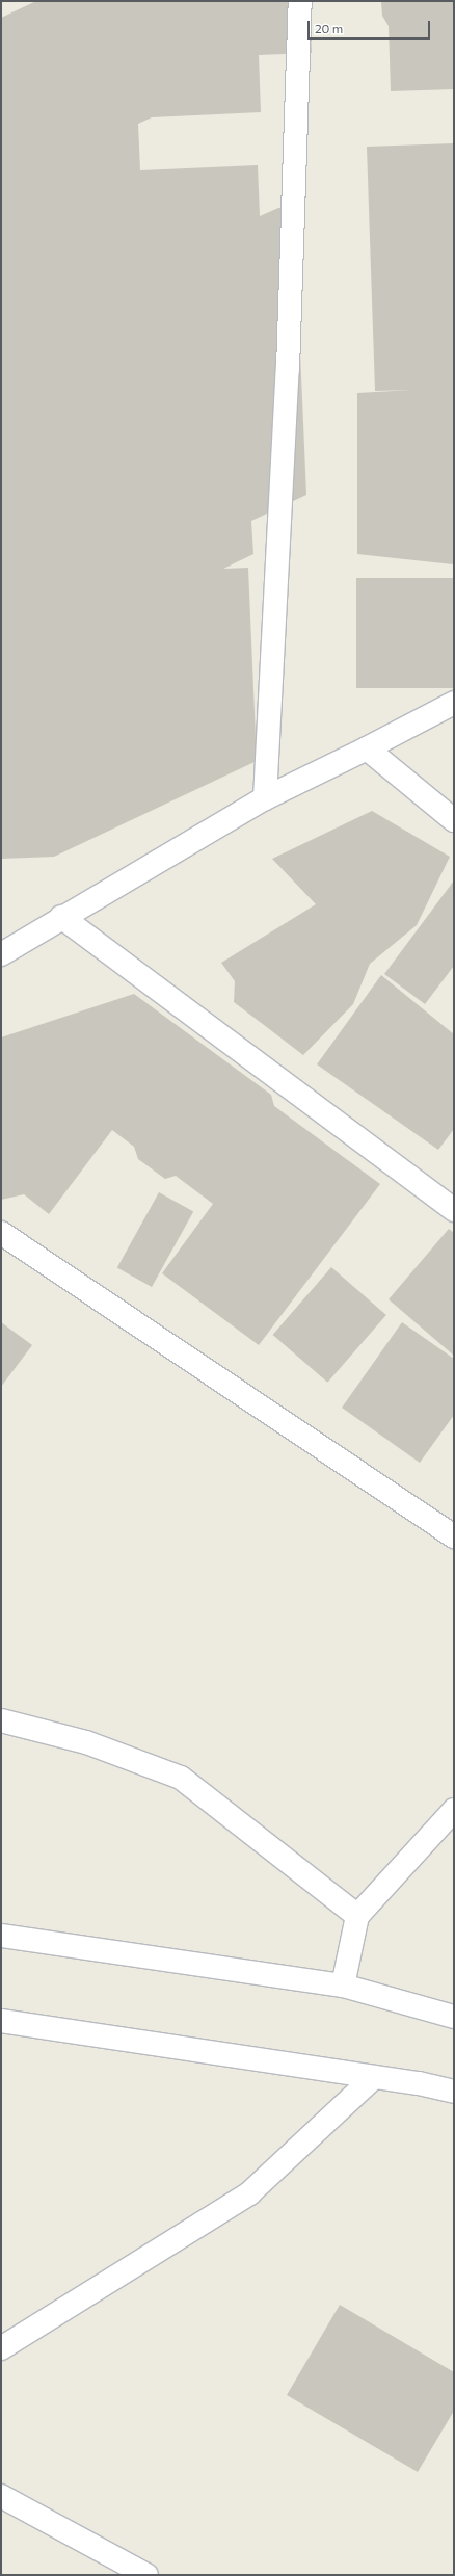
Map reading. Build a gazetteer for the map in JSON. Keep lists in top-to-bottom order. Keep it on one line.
{"scale_bar":"20 m"}
